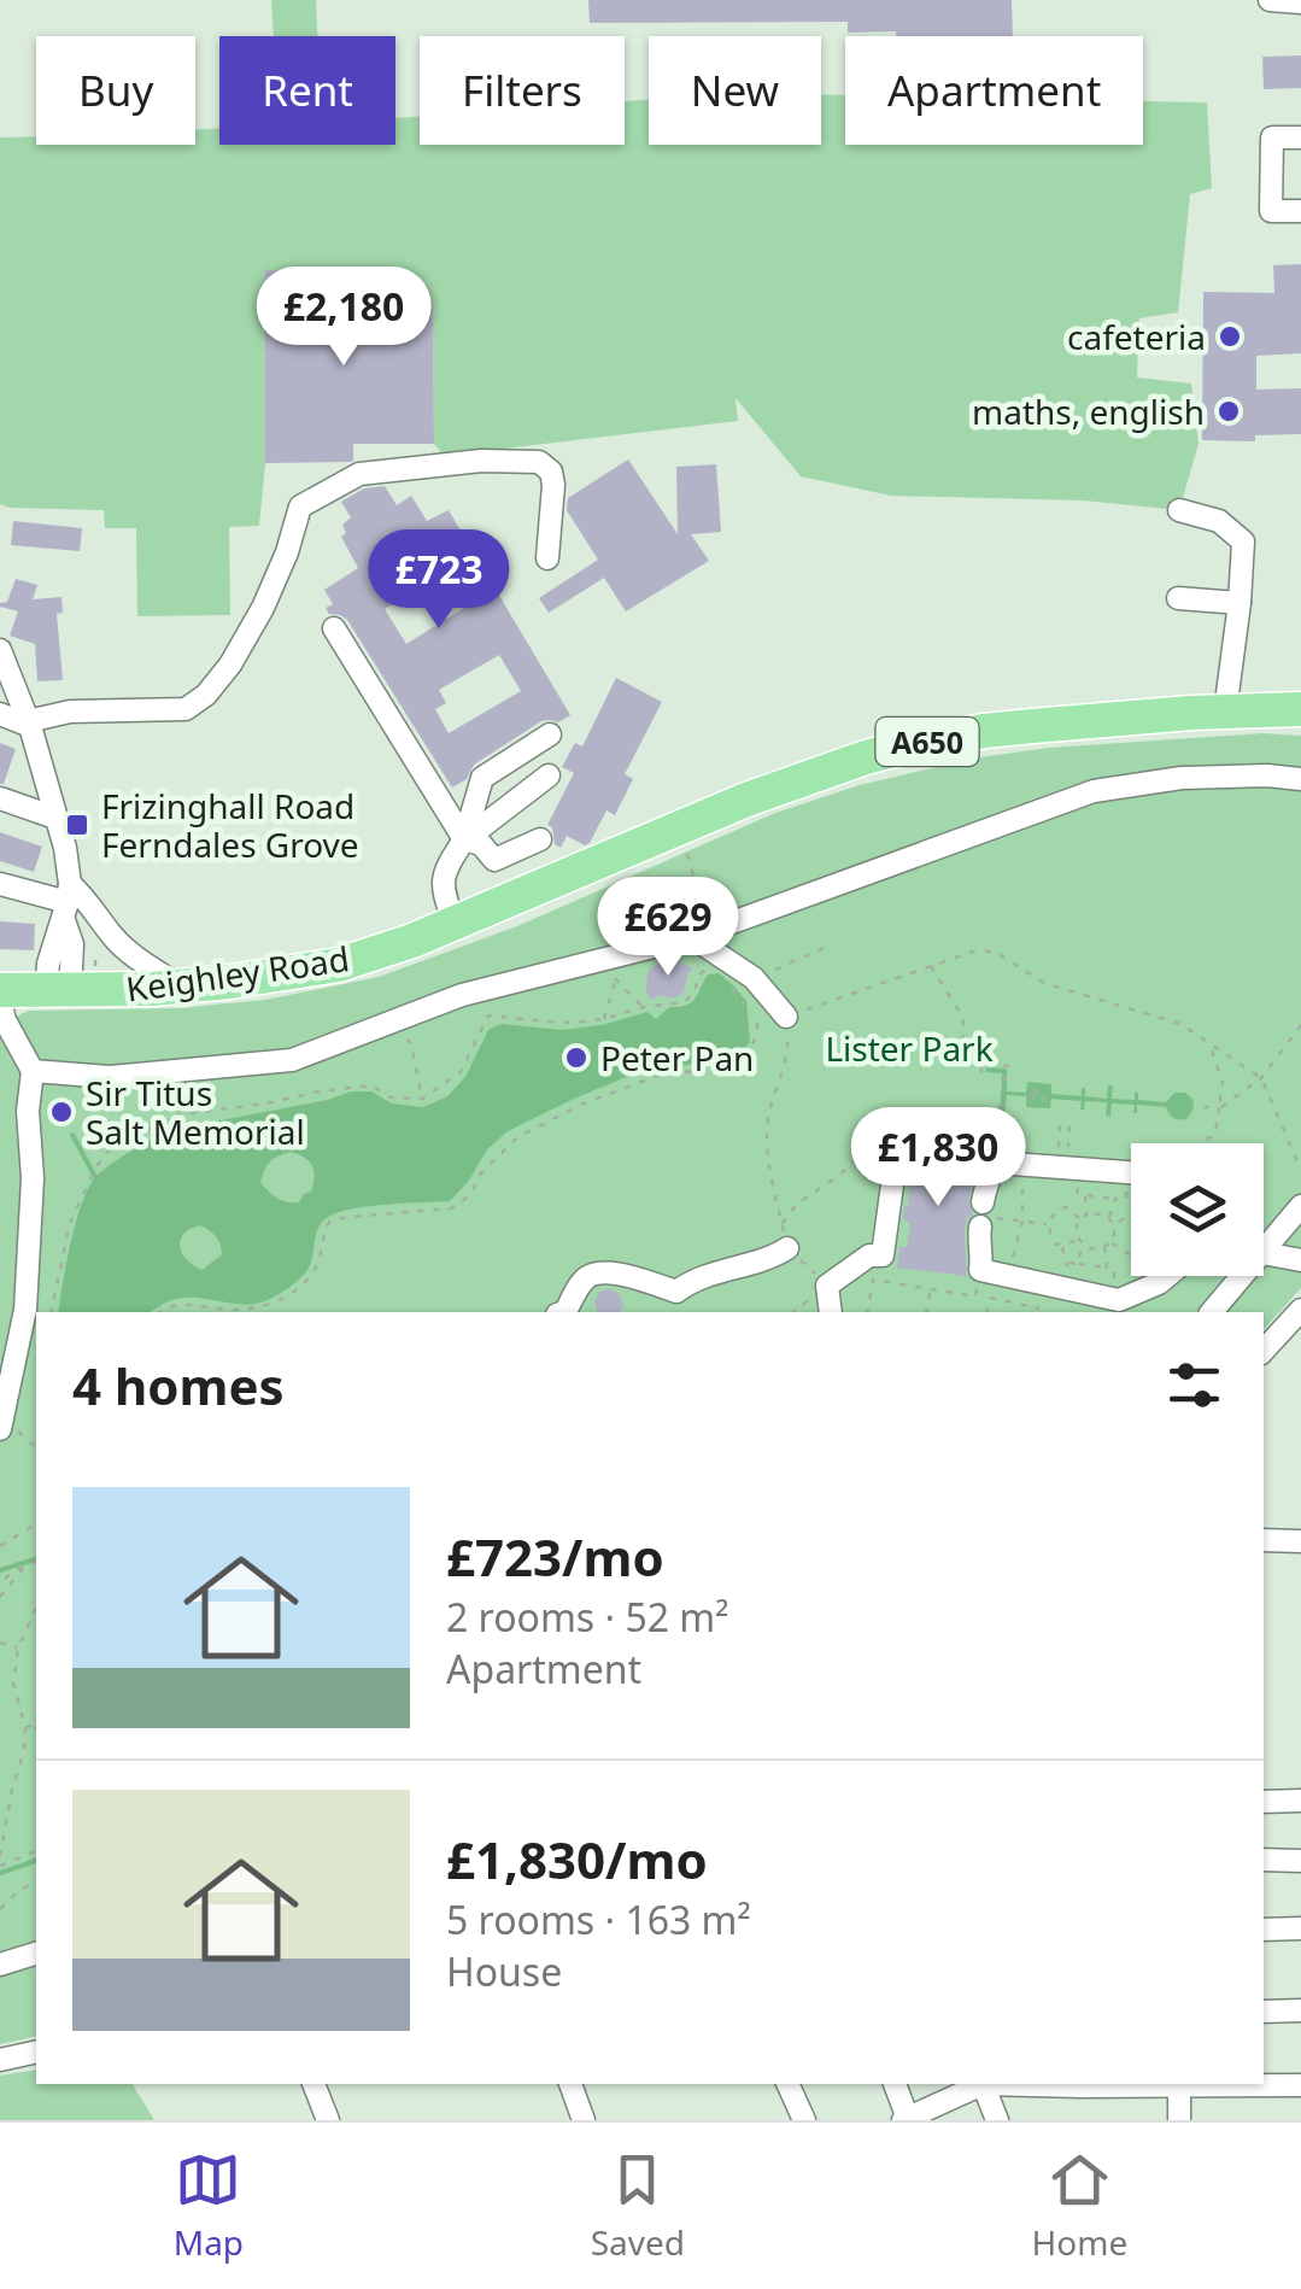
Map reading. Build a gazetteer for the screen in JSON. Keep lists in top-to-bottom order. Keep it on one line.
{"streets":{"highway":["A650","Keighley Road"]},"parks":["Lister Park"],"places":{"other":["cafeteria","maths, english","Peter Pan","Sir Titus Salt Memorial"],"transit":["Frizinghall Road Ferndales Grove"]},"page":{"chip":["Buy","Rent","Filters","New","Apartment"],"price":["£2,180","£723","£629","£1,830"],"heading":"4 homes","list":[{"name":"£723/mo","note":"2 rooms · 52 m² · Apartment"},{"name":"£1,830/mo","note":"5 rooms · 163 m² · House"}],"tabs":["Map","Saved","Home"]}}
